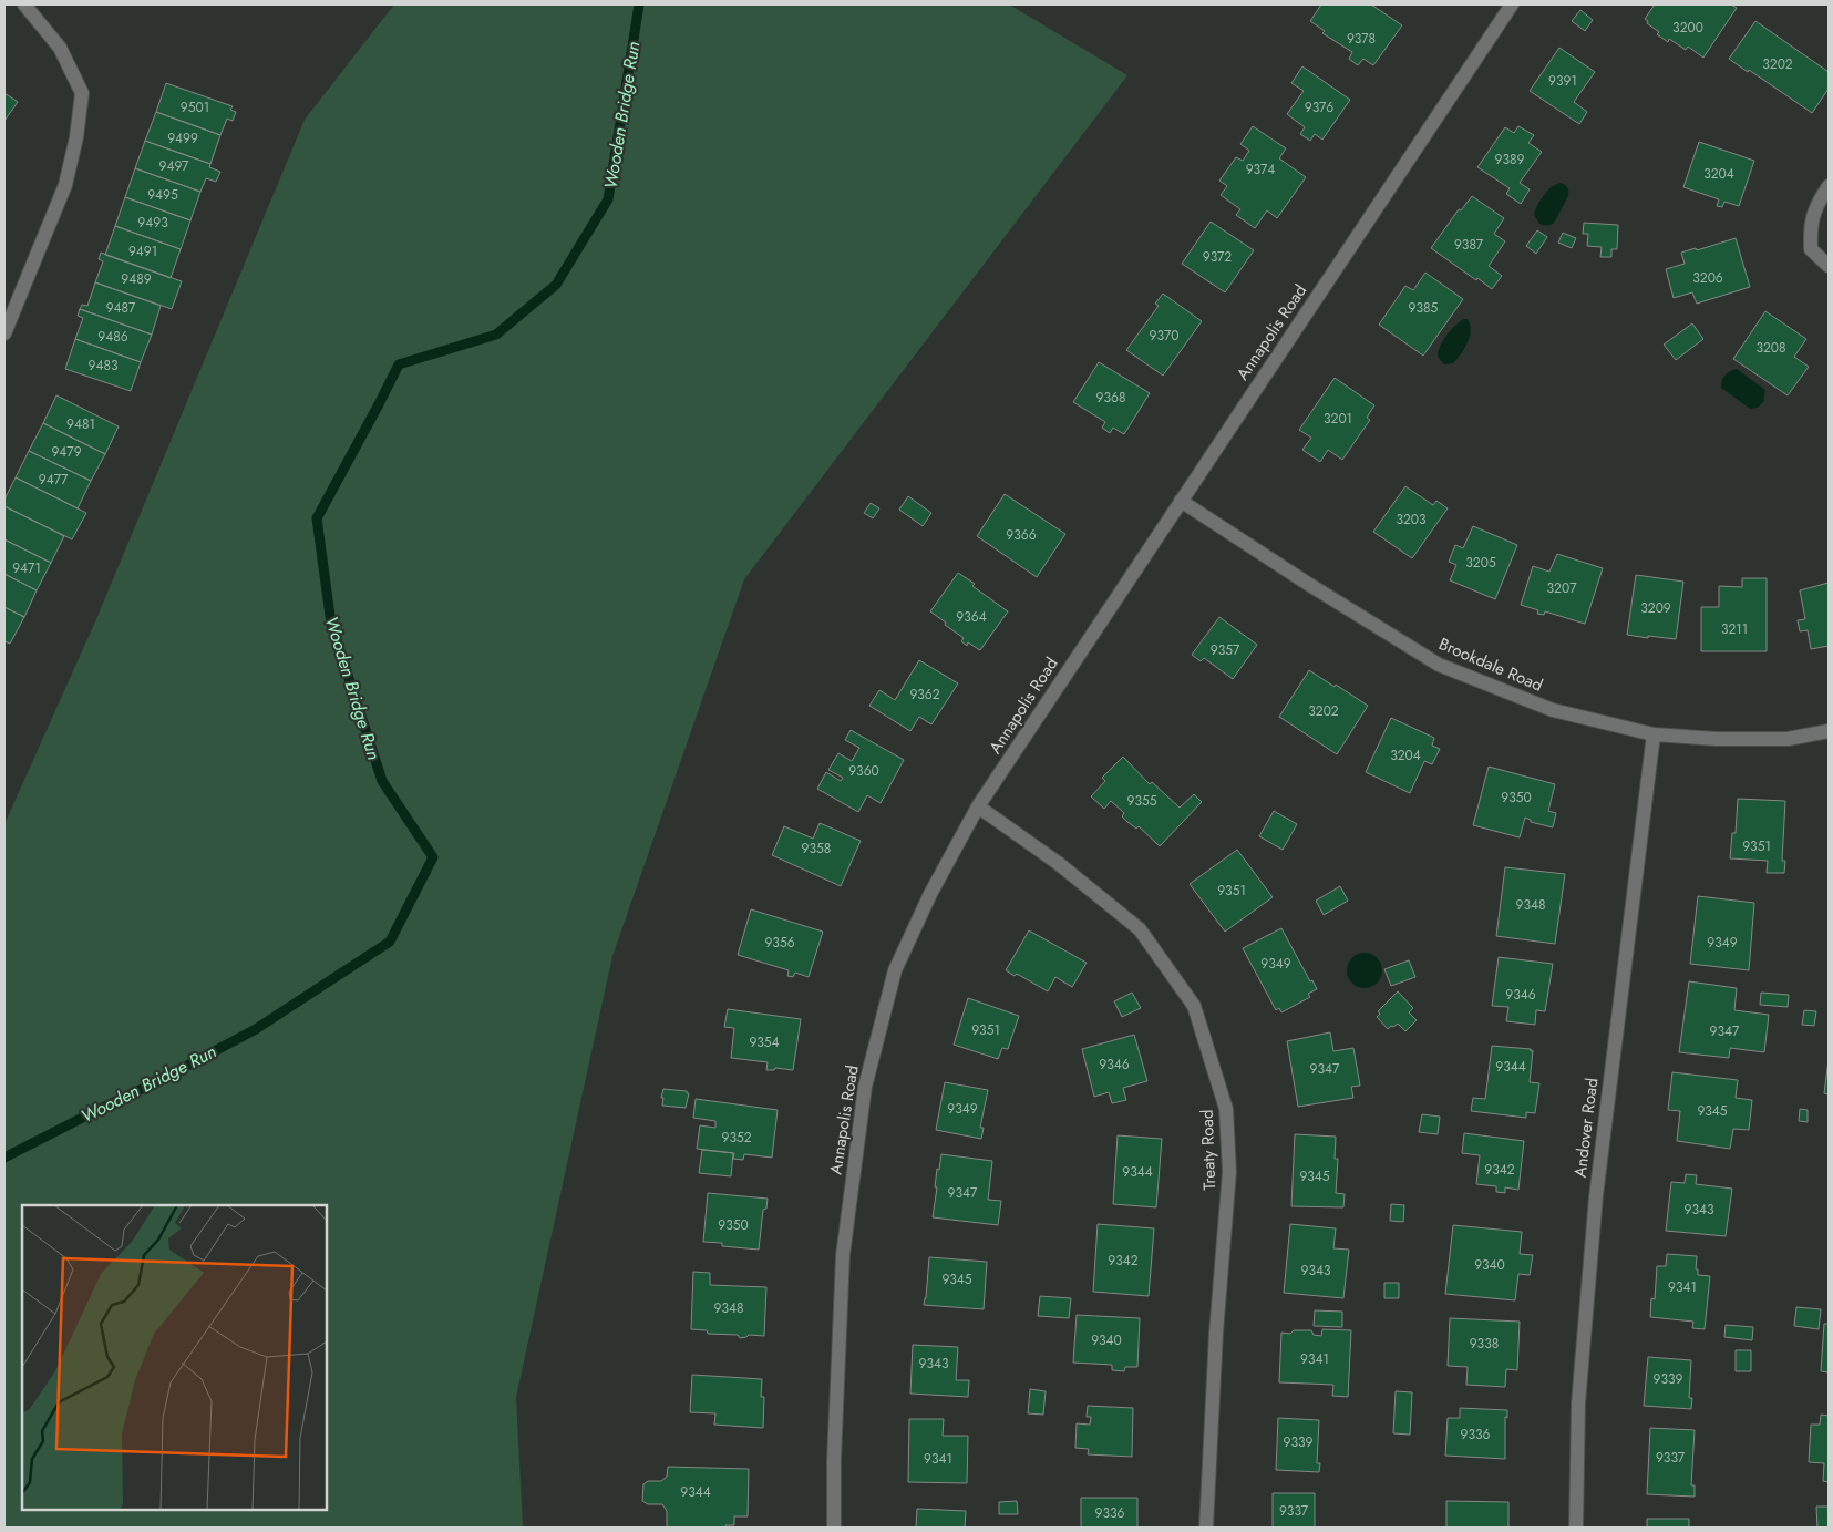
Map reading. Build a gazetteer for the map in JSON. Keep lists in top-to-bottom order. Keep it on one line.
{"streets":{"street":["Annapolis Road","Brookdale Road","Andover Road","Treaty Road"]},"crossings":[["Annapolis Road","Brookdale Road"],["Annapolis Road","Treaty Road"],["Brookdale Road","Andover Road"]],"water":["Wooden Bridge Run"],"house_numbers":["3200","9378","3202","9391","9501","9376","9499","9389","9497","9374","3204","9495","9493","9387","9491","9372","3206","9489","9487","9385","9370","9486","3208","9483","9368","3201","9481","9479","9477","3203","9366","3205","9471","3207","3209","9364","3211","9357","9362","3202","3204","9360","9350","9355","9351","9358","9351","9348","9356","9349","9349","9346","9351","9347","9354","9346","9344","9347","9349","9345","9352","9342","9344","9345","9347","9343","9350","9342","9340","9343","9345","9341","9348","9340","9338","9341","9343","9339","9336","9339","9337","9341","9344","9337","9336"]}
